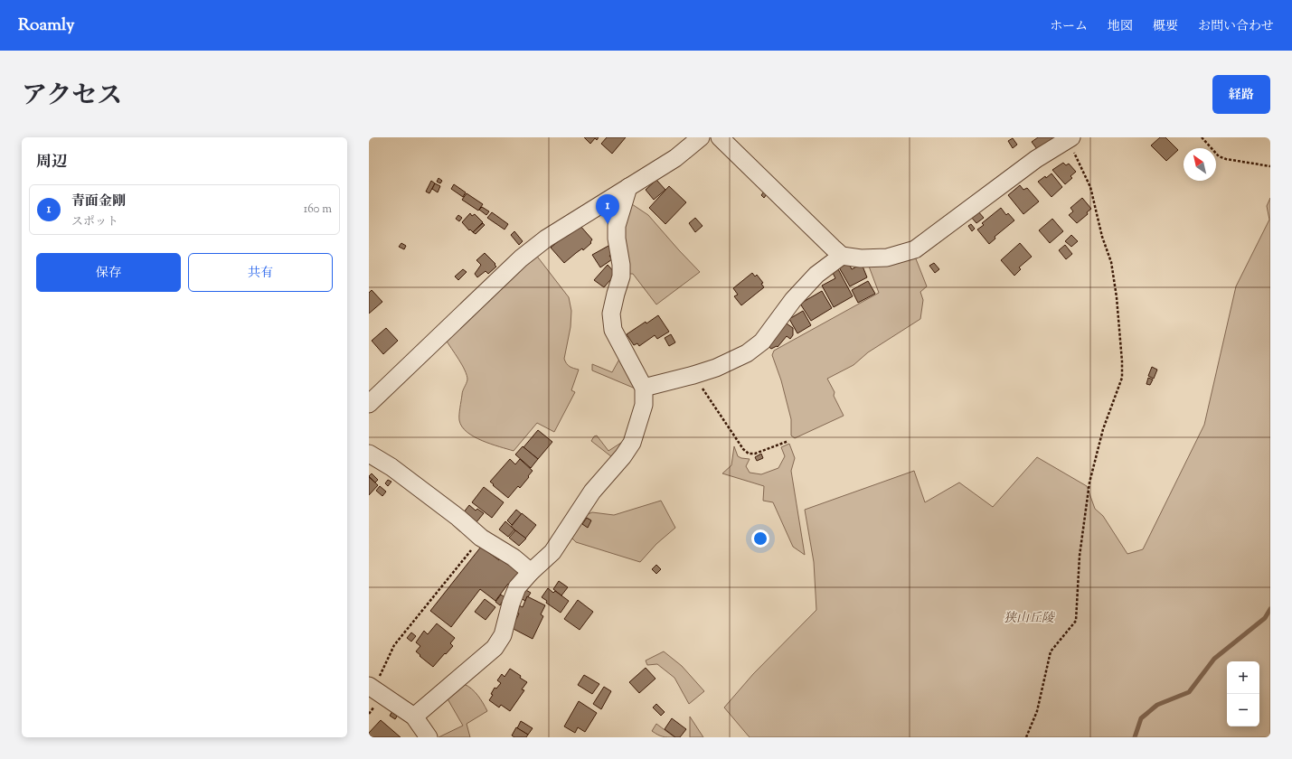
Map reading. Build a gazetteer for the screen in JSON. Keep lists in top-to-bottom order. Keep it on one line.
{"parks":["狭山丘陵"],"north":"top left","page":{"header":"Roamly","nav":["ホーム","地図","概要","お問い合わせ"],"title":"アクセス","buttons":["経路",["保存","共有"]],"heading":"周辺","list":[{"mark":"1","name":"青面金剛","note":"スポット","value":"160 m"}],"pins":"1","map_buttons":["+","−"]}}
